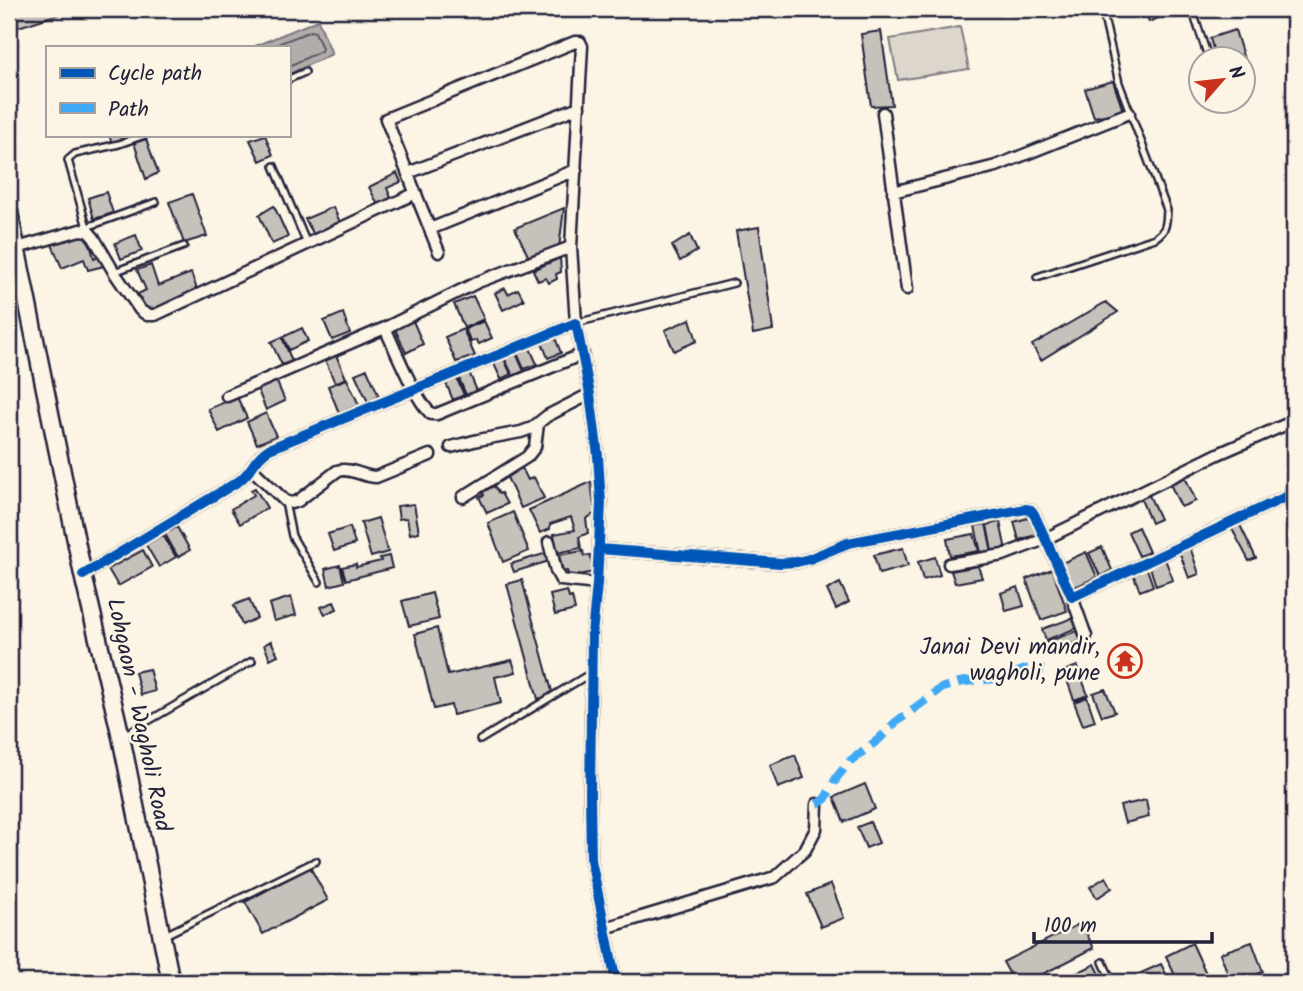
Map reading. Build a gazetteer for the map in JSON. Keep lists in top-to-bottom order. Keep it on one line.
{"streets":{"main road":["Lohgaon - Wagholi Road"]},"places":{"temple":["Janai Devi mandir, wagholi, pune"]},"legend":["Cycle path","Path"],"scale_bar":"100 m","north":"top right"}
